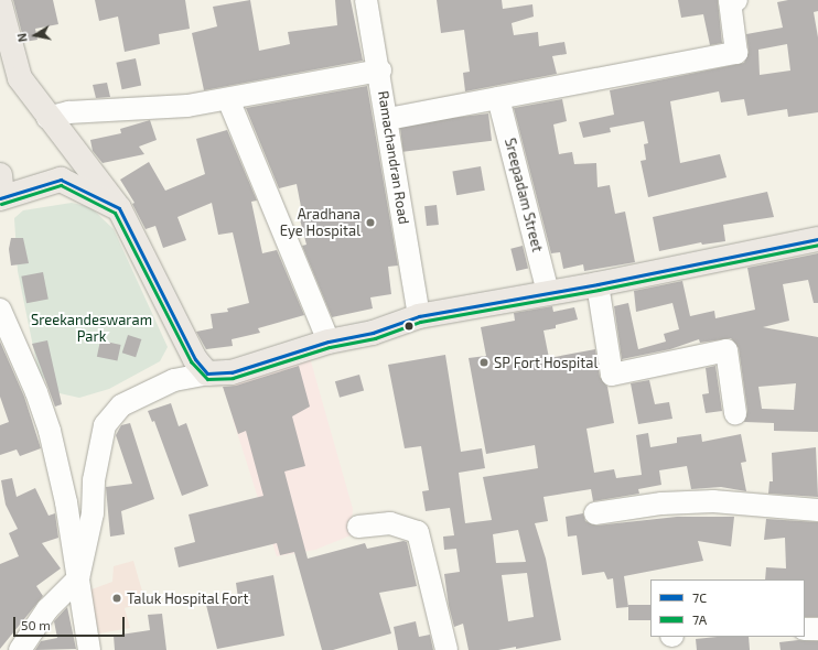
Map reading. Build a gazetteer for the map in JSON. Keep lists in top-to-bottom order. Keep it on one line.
{"streets":{"street":["Ramachandran Road","Sreepadam Street"]},"parks":["Sreekandeswaram Park"],"places":["Aradhana Eye Hospital","SP Fort Hospital","Taluk Hospital Fort"],"lines":["transit line 7C","transit line 7A"],"legend":["7C","7A"],"scale_bar":"50 m","north":"left"}
